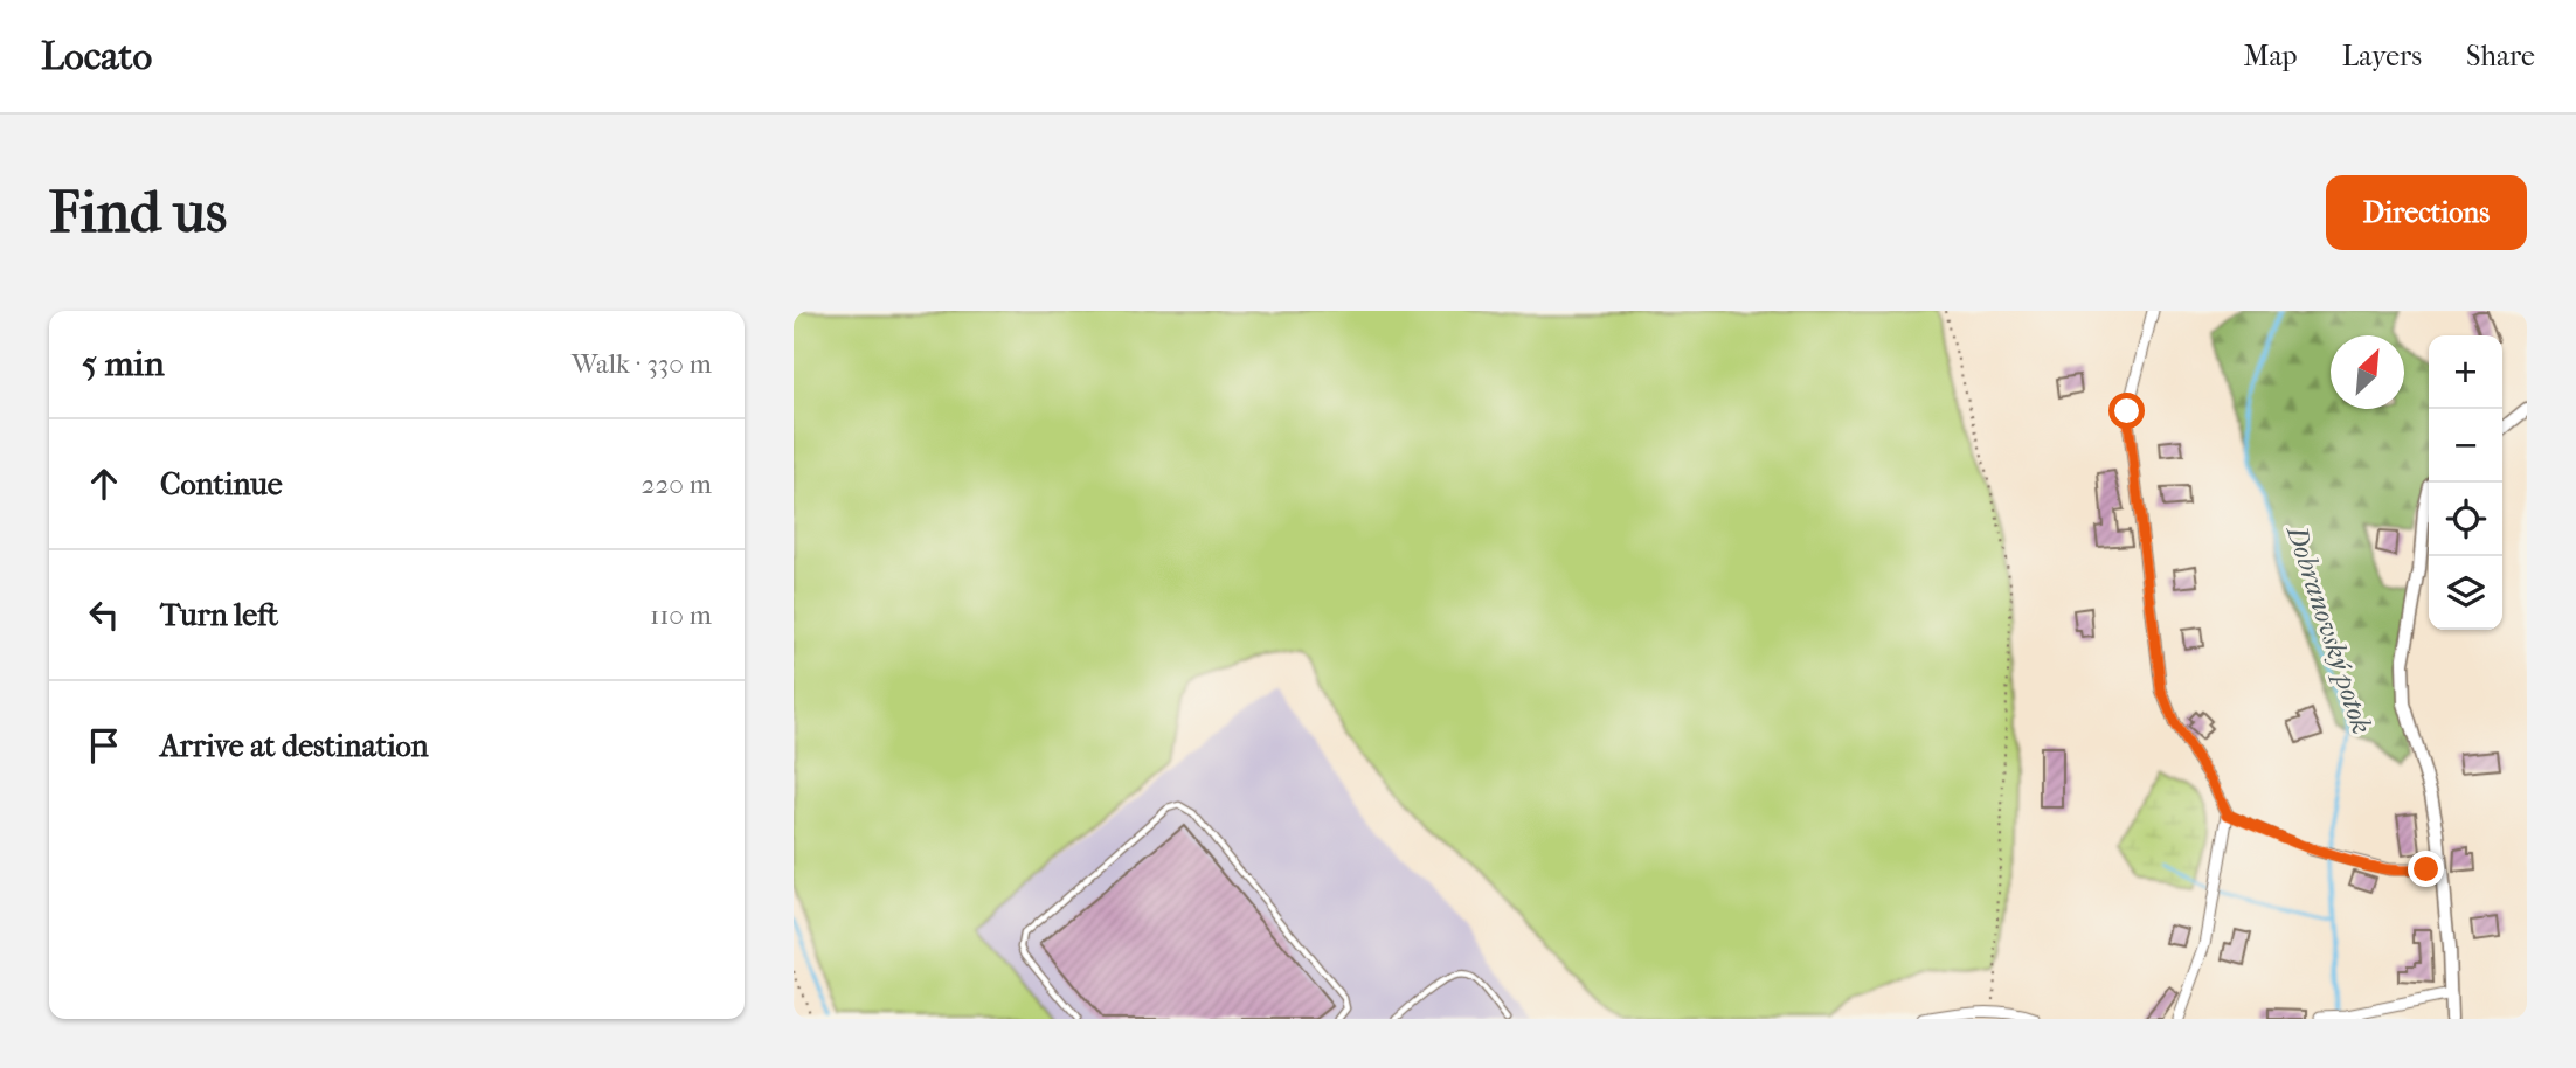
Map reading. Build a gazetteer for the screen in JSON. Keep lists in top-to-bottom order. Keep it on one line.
{"water":["Dobranovský potok"],"north":"top right","page":{"header":"Locato","nav":["Map","Layers","Share"],"buttons":"Directions","title":"Find us","heading":["5 min","Walk · 330 m"],"map_buttons":["+","−"],"list":[["Continue","220 m"],["Turn left","110 m"],"Arrive at destination"]}}
